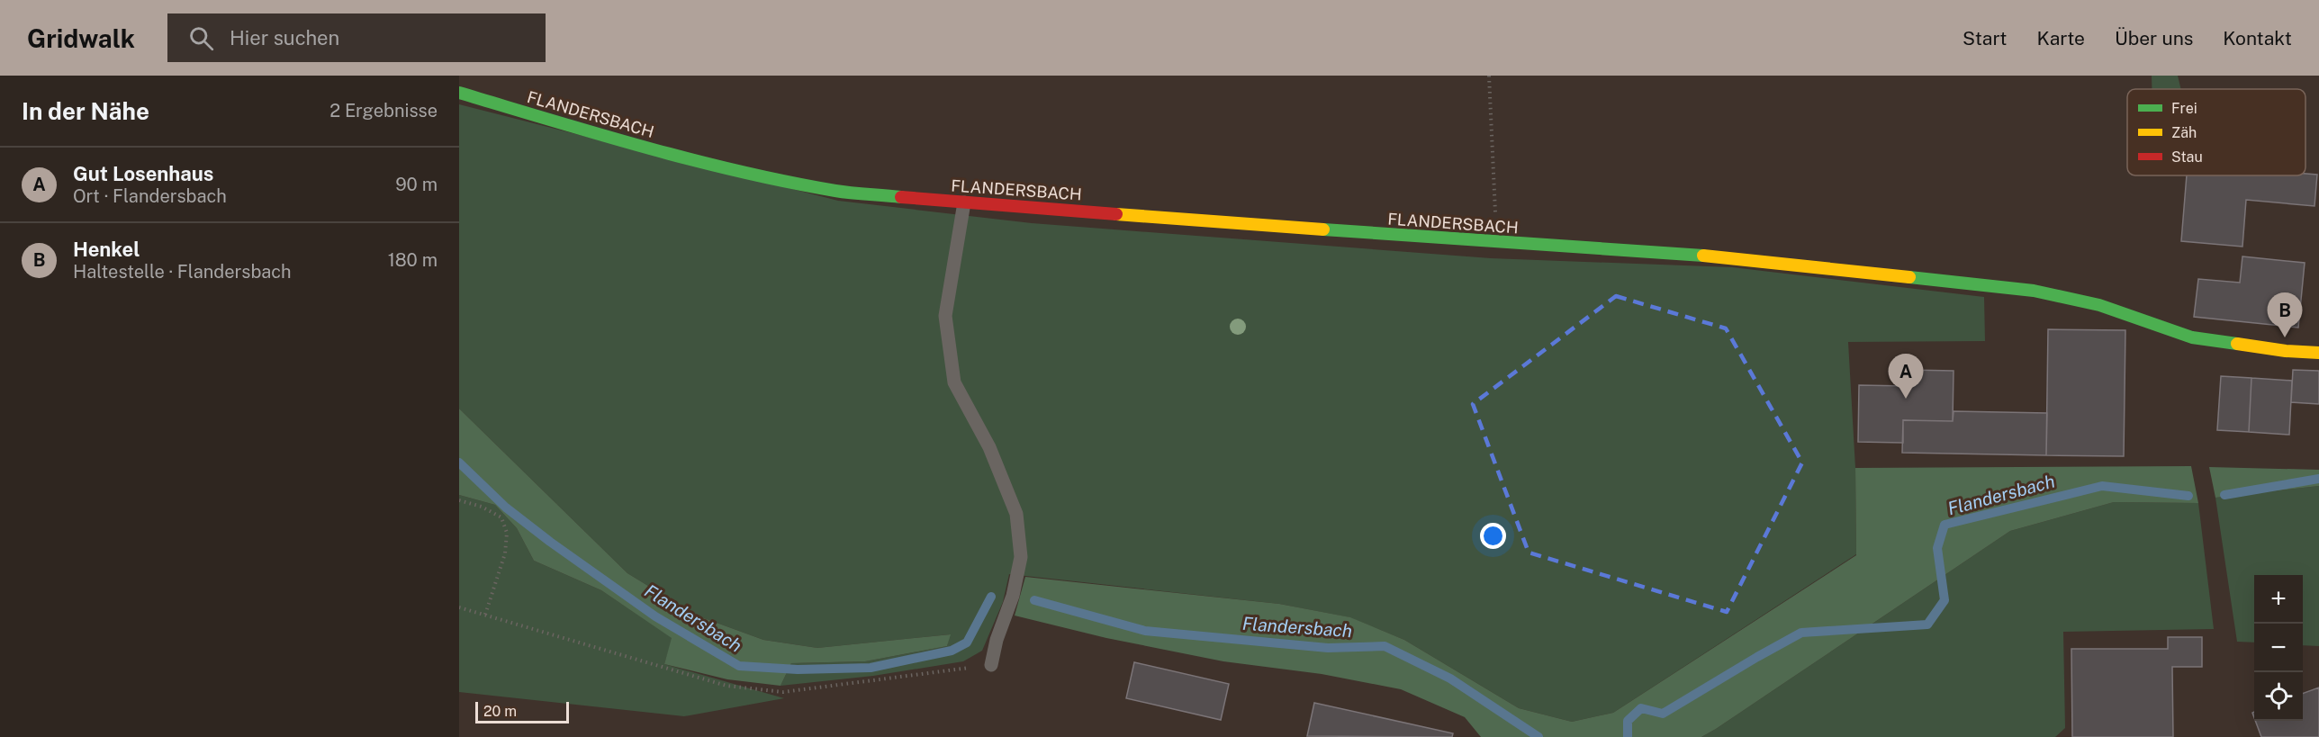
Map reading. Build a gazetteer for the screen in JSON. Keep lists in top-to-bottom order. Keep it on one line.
{"streets":{"street":["FLANDERSBACH"]},"water":["Flandersbach"],"legend":["Frei","Zäh","Stau"],"scale_bar":"20 m","page":{"header":"Gridwalk","search":"Hier suchen","nav":["Start","Karte","Über uns","Kontakt"],"heading":["In der Nähe","2 Ergebnisse"],"list":[{"mark":"A","name":"Gut Losenhaus","note":"Ort · Flandersbach","value":"90 m"},{"mark":"B","name":"Henkel","note":"Haltestelle · Flandersbach","value":"180 m"}],"pins":["B","A"],"map_buttons":["+","−"],"scale":"20 m"}}
